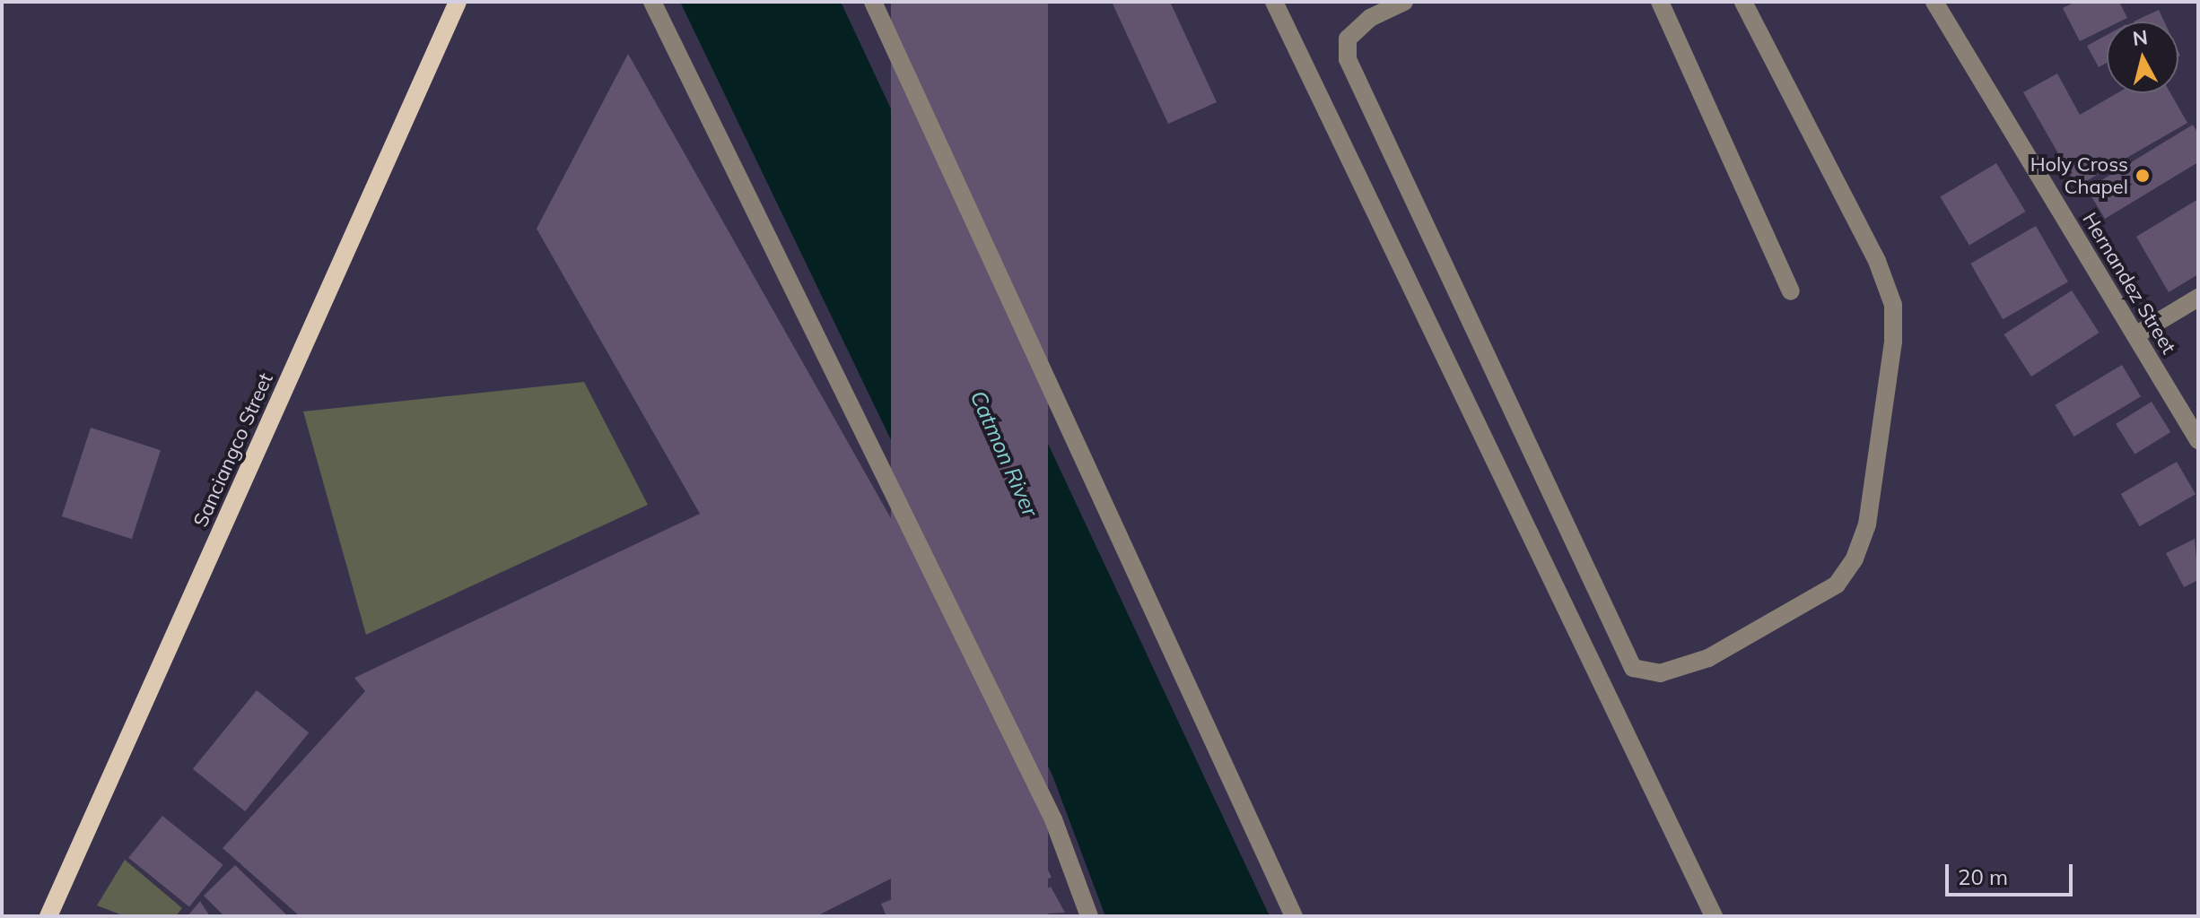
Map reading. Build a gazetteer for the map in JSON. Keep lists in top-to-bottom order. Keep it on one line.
{"streets":{"main road":["Sanciangco Street"],"street":["Hernandez Street"]},"water":["Catmon River"],"places":["Holy Cross Chapel"],"scale_bar":"20 m","north":"top"}
